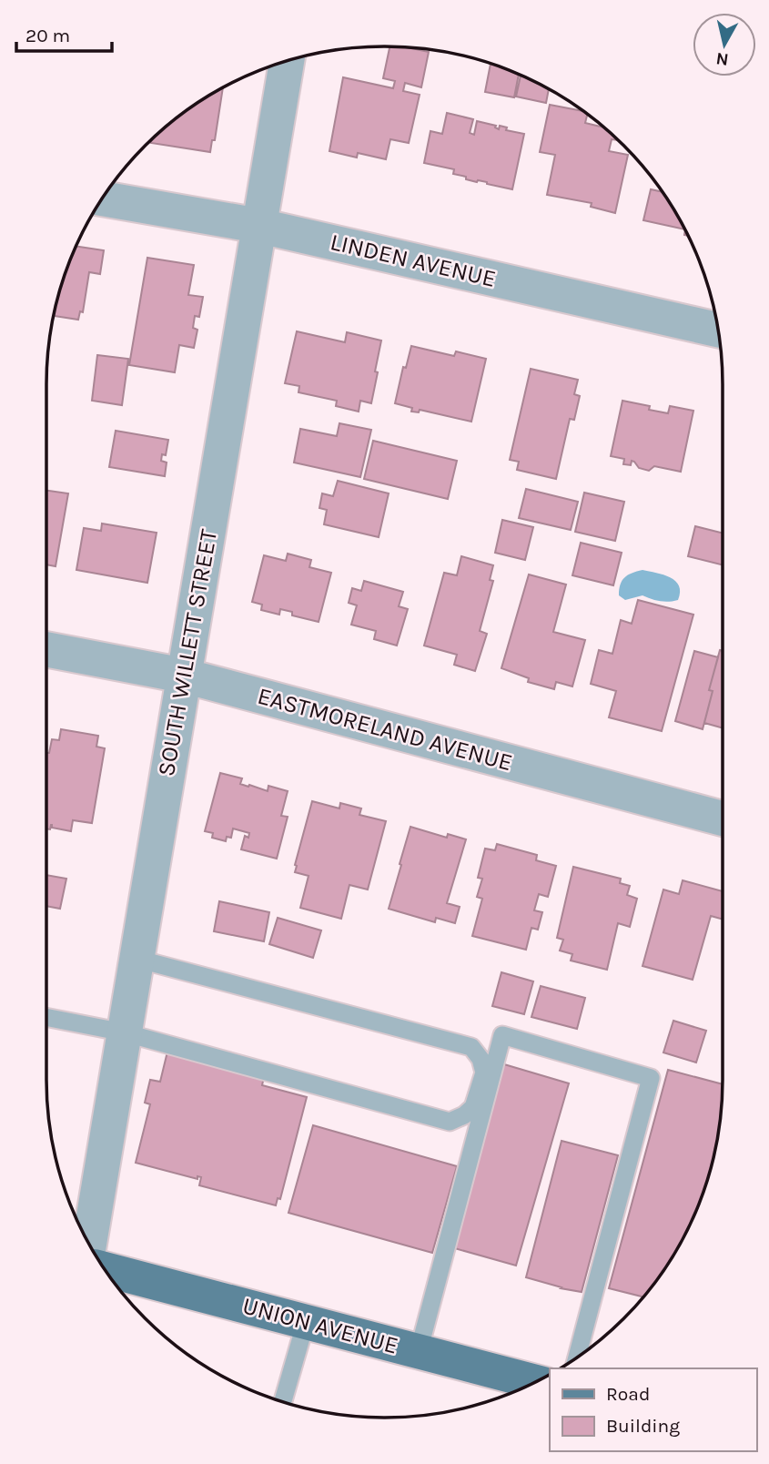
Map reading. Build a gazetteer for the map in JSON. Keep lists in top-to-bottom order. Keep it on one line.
{"streets":{"main road":["UNION AVENUE"],"street":["LINDEN AVENUE","SOUTH WILLETT STREET","EASTMORELAND AVENUE"]},"crossings":[["LINDEN AVENUE","SOUTH WILLETT STREET"],["SOUTH WILLETT STREET","EASTMORELAND AVENUE"]],"legend":["Road","Building"],"scale_bar":"20 m","north":"bottom"}
